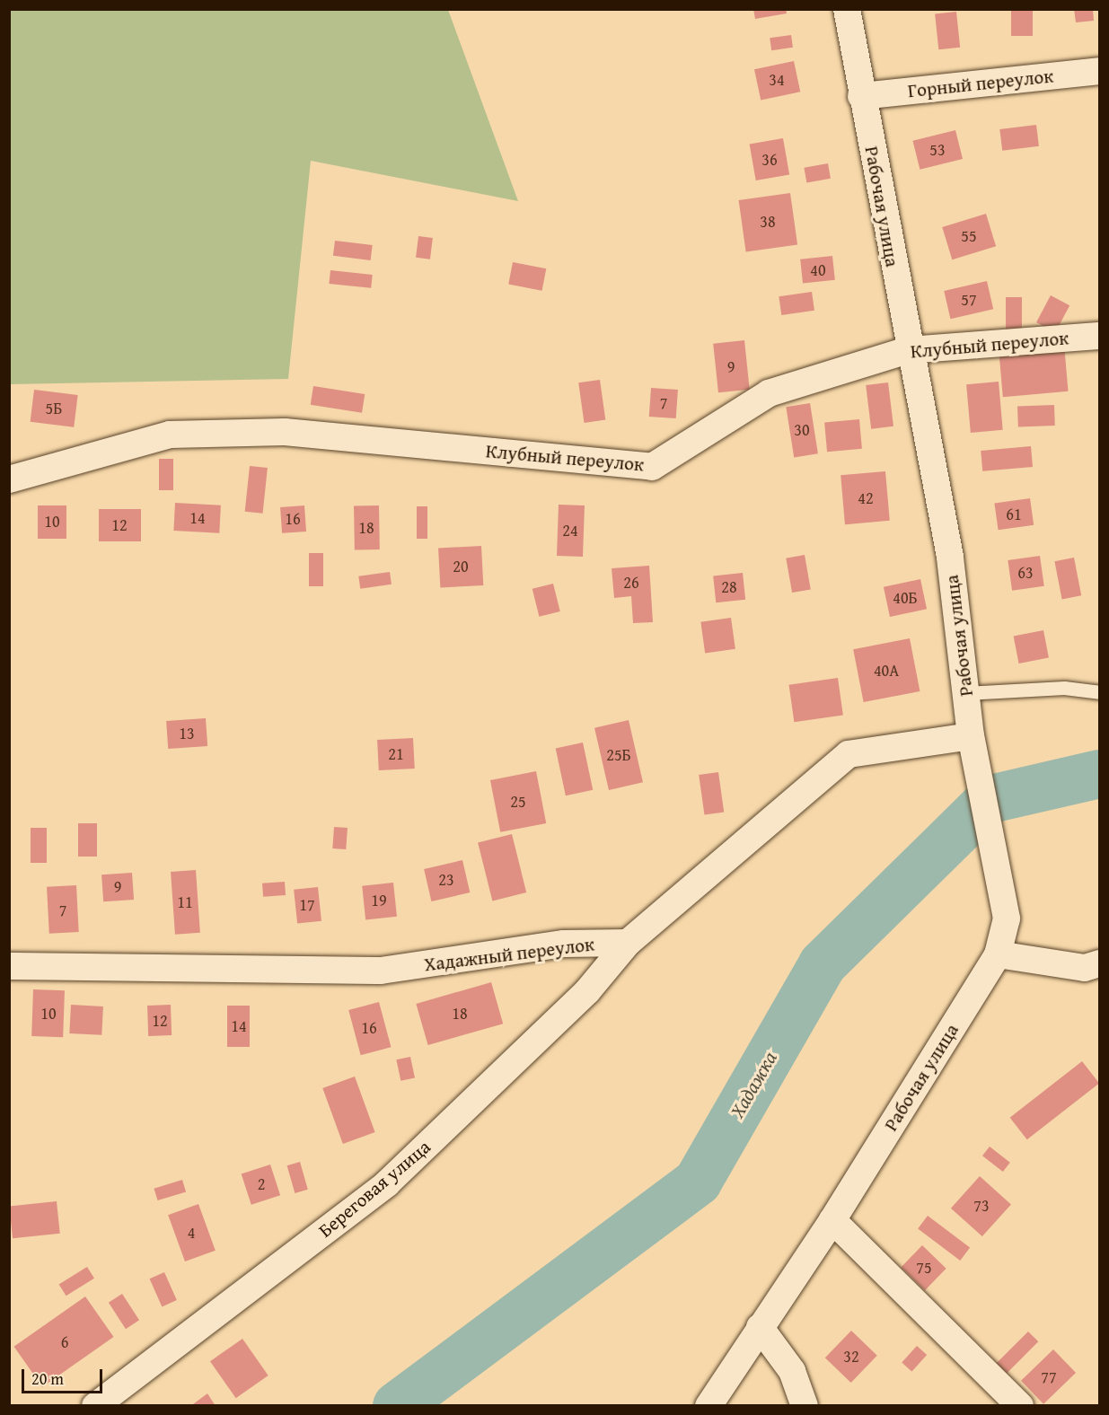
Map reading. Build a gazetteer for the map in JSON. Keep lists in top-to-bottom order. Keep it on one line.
{"streets":{"street":["Горный переулок","Рабочая улица","Клубный переулок","Хадажный переулок","Береговая улица"]},"crossings":[["Горный переулок","Рабочая улица"],["Рабочая улица","Клубный переулок"],["Хадажный переулок","Береговая улица"]],"water":["Хадажка"],"house_numbers":["34","53","36","38","55","40","57","9","7","5Б","30","42","61","14","16","10","12","18","24","20","63","26","28","40Б","40А","13","21","25Б","25","23","9","19","11","17","7","10","18","12","14","16","2","73","4","75","6","32","77"],"scale_bar":"20 m"}
